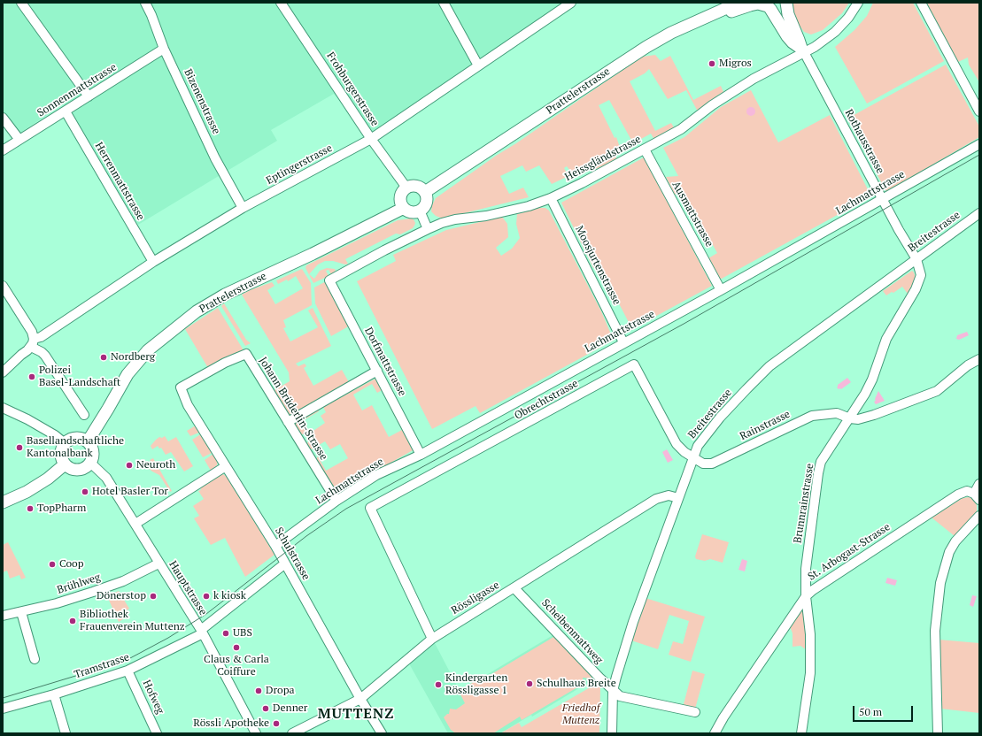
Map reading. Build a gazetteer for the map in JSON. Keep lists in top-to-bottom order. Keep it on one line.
{"streets":{"main road":["Prattelerstrasse"],"street":["Frohburgerstrasse","Sonnenmattstrasse","Bizenenstrasse","Rothausstrasse","Heissgländstrasse","Eptingerstrasse","Herrenmattstrasse","Lachmattstrasse","Ausmattstrasse","Breitestrasse","Moosjurtenstrasse","Dorfmattstrasse","Obrechtstrasse","Johann Brüderlin-Strasse","Rainstrasse","Brunnrainstrasse","St. Arbogast-Strasse","Schulstrasse","Brühlweg","Hauptstrasse","Rössligasse","Scheibenmattweg","Tramstrasse","Hofweg"]},"crossings":[["Frohburgerstrasse","Prattelerstrasse"],["Frohburgerstrasse","Eptingerstrasse"],["Sonnenmattstrasse","Bizenenstrasse"],["Sonnenmattstrasse","Herrenmattstrasse"],["Prattelerstrasse","Hauptstrasse"],["Bizenenstrasse","Eptingerstrasse"],["Rothausstrasse","Heissgländstrasse"],["Rothausstrasse","Lachmattstrasse"],["Rothausstrasse","Breitestrasse"],["Rothausstrasse","Brunnrainstrasse"],["Heissgländstrasse","Ausmattstrasse"],["Heissgländstrasse","Moosjurtenstrasse"],["Heissgländstrasse","Dorfmattstrasse"],["Eptingerstrasse","Herrenmattstrasse"],["Lachmattstrasse","Ausmattstrasse"],["Lachmattstrasse","Moosjurtenstrasse"],["Lachmattstrasse","Dorfmattstrasse"],["Lachmattstrasse","Johann Brüderlin-Strasse"],["Lachmattstrasse","Schulstrasse"],["Breitestrasse","Obrechtstrasse"],["Breitestrasse","Rainstrasse"],["Breitestrasse","Brunnrainstrasse"],["Breitestrasse","Rössligasse"],["Breitestrasse","Scheibenmattweg"],["Obrechtstrasse","Rainstrasse"],["Obrechtstrasse","Rössligasse"],["Johann Brüderlin-Strasse","Schulstrasse"],["Rainstrasse","Brunnrainstrasse"],["Brunnrainstrasse","St. Arbogast-Strasse"],["Schulstrasse","Rössligasse"],["Schulstrasse","Tramstrasse"],["Brühlweg","Hauptstrasse"],["Hauptstrasse","Tramstrasse"],["Rössligasse","Scheibenmattweg"],["Tramstrasse","Hofweg"]],"districts":["MUTTENZ"],"parks":["Friedhof Muttenz"],"places":["Migros","Nordberg","Polizei Basel-Landschaft","Basellandschaftliche Kantonalbank","Neuroth","Hotel Basler Tor","TopPharm","Coop","Dönerstop","k kiosk","Bibliothek Frauenverein Muttenz","UBS","Claus & Carla Coiffure","Schulhaus Breite","Kindergarten Rössligasse 1","Dropa","Denner","Rössli Apotheke"],"scale_bar":"50 m"}
